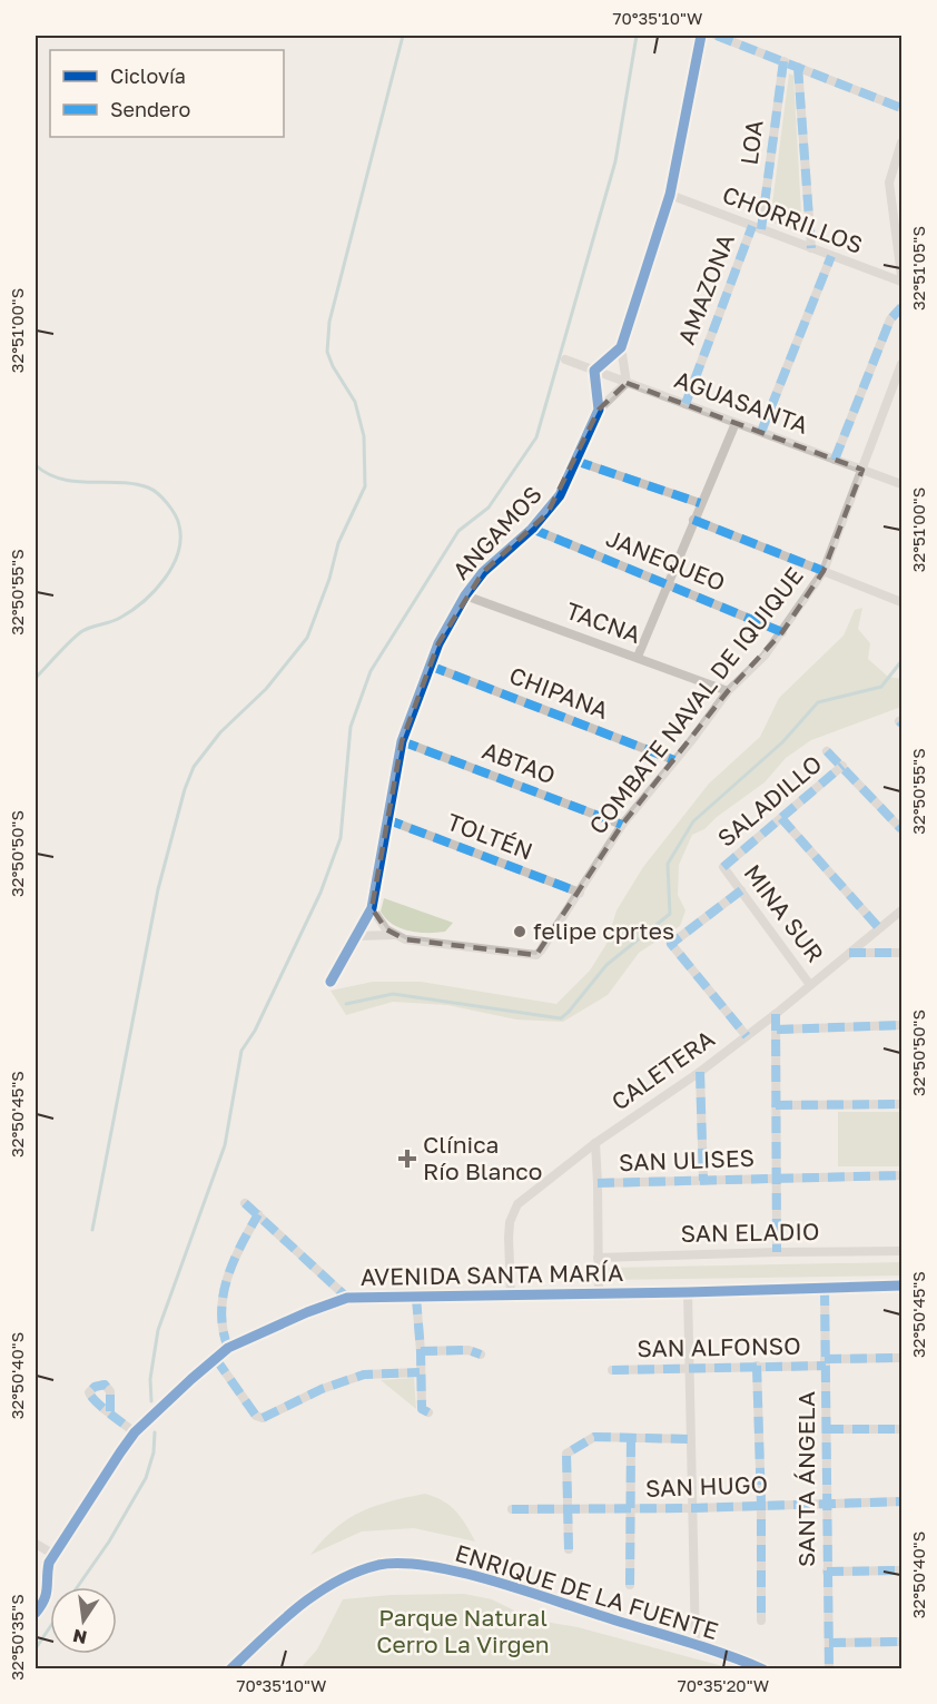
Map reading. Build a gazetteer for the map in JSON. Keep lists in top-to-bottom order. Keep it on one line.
{"streets":{"main road":["ENRIQUE DE LA FUENTE"],"street":["LOA","CHORRILLOS","AMAZONA","AGUASANTA","ANGAMOS","JANEQUEO","TACNA","CHIPANA","COMBATE NAVAL DE IQUIQUE","ABTAO","SALADILLO","TOLTÉN","MINA SUR","CALETERA","SAN ULISES","SAN ELADIO","AVENIDA SANTA MARÍA","SAN ALFONSO","SANTA ÁNGELA","SAN HUGO"]},"crossings":[["LOA","CHORRILLOS"],["LOA","AMAZONA"],["CHORRILLOS","AMAZONA"],["AMAZONA","AGUASANTA"],["AGUASANTA","ANGAMOS"],["AGUASANTA","COMBATE NAVAL DE IQUIQUE"],["ANGAMOS","JANEQUEO"],["ANGAMOS","TACNA"],["ANGAMOS","CHIPANA"],["ANGAMOS","COMBATE NAVAL DE IQUIQUE"],["ANGAMOS","ABTAO"],["ANGAMOS","TOLTÉN"],["JANEQUEO","COMBATE NAVAL DE IQUIQUE"],["TACNA","COMBATE NAVAL DE IQUIQUE"],["CHIPANA","COMBATE NAVAL DE IQUIQUE"],["COMBATE NAVAL DE IQUIQUE","ABTAO"],["COMBATE NAVAL DE IQUIQUE","TOLTÉN"],["SALADILLO","MINA SUR"],["MINA SUR","CALETERA"],["CALETERA","AVENIDA SANTA MARÍA"],["AVENIDA SANTA MARÍA","SANTA ÁNGELA"],["SAN ALFONSO","SANTA ÁNGELA"],["SANTA ÁNGELA","SAN HUGO"]],"parks":["Parque Natural Cerro La Virgen"],"places":{"other":["felipe cprtes"],"health":["Clínica Río Blanco"]},"legend":["Ciclovía","Sendero"],"north":"bottom","coordinates":["70°35'10\"W","32°51'05\"S","32°51'00\"S","32°50'55\"S","32°50'50\"S","32°50'45\"S","32°50'40\"S","32°50'35\"S","70°35'20\"W"]}
